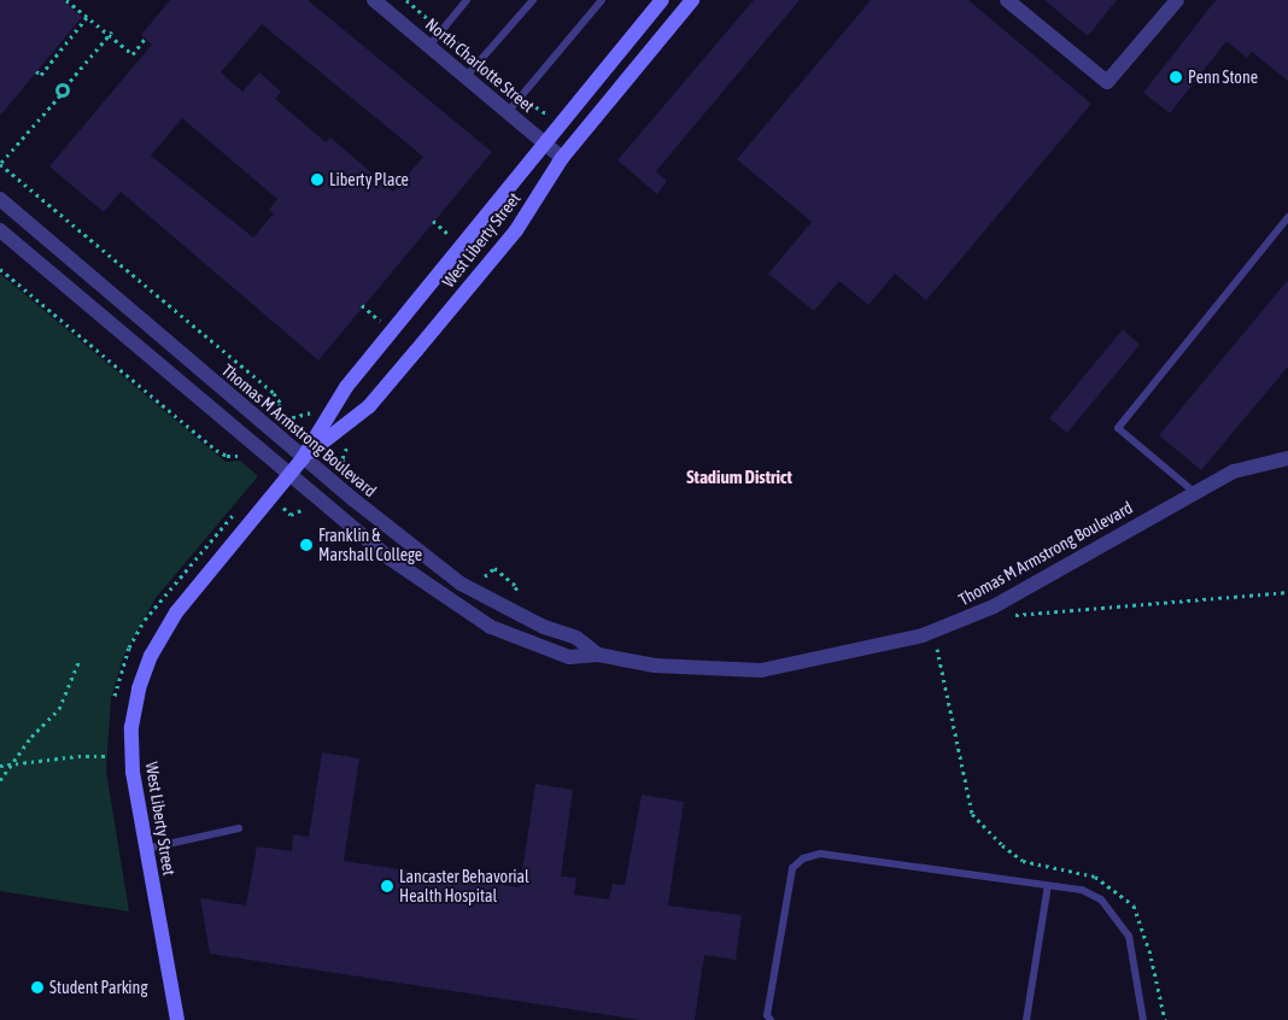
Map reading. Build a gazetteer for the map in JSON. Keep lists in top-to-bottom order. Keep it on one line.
{"streets":{"main road":["West Liberty Street"],"street":["North Charlotte Street","Thomas M Armstrong Boulevard"]},"crossings":[["North Charlotte Street","West Liberty Street"],["West Liberty Street","Thomas M Armstrong Boulevard"]],"districts":["Stadium District"],"places":["Penn Stone","Liberty Place","Franklin & Marshall College","Lancaster Behavorial Health Hospital","Student Parking"]}
